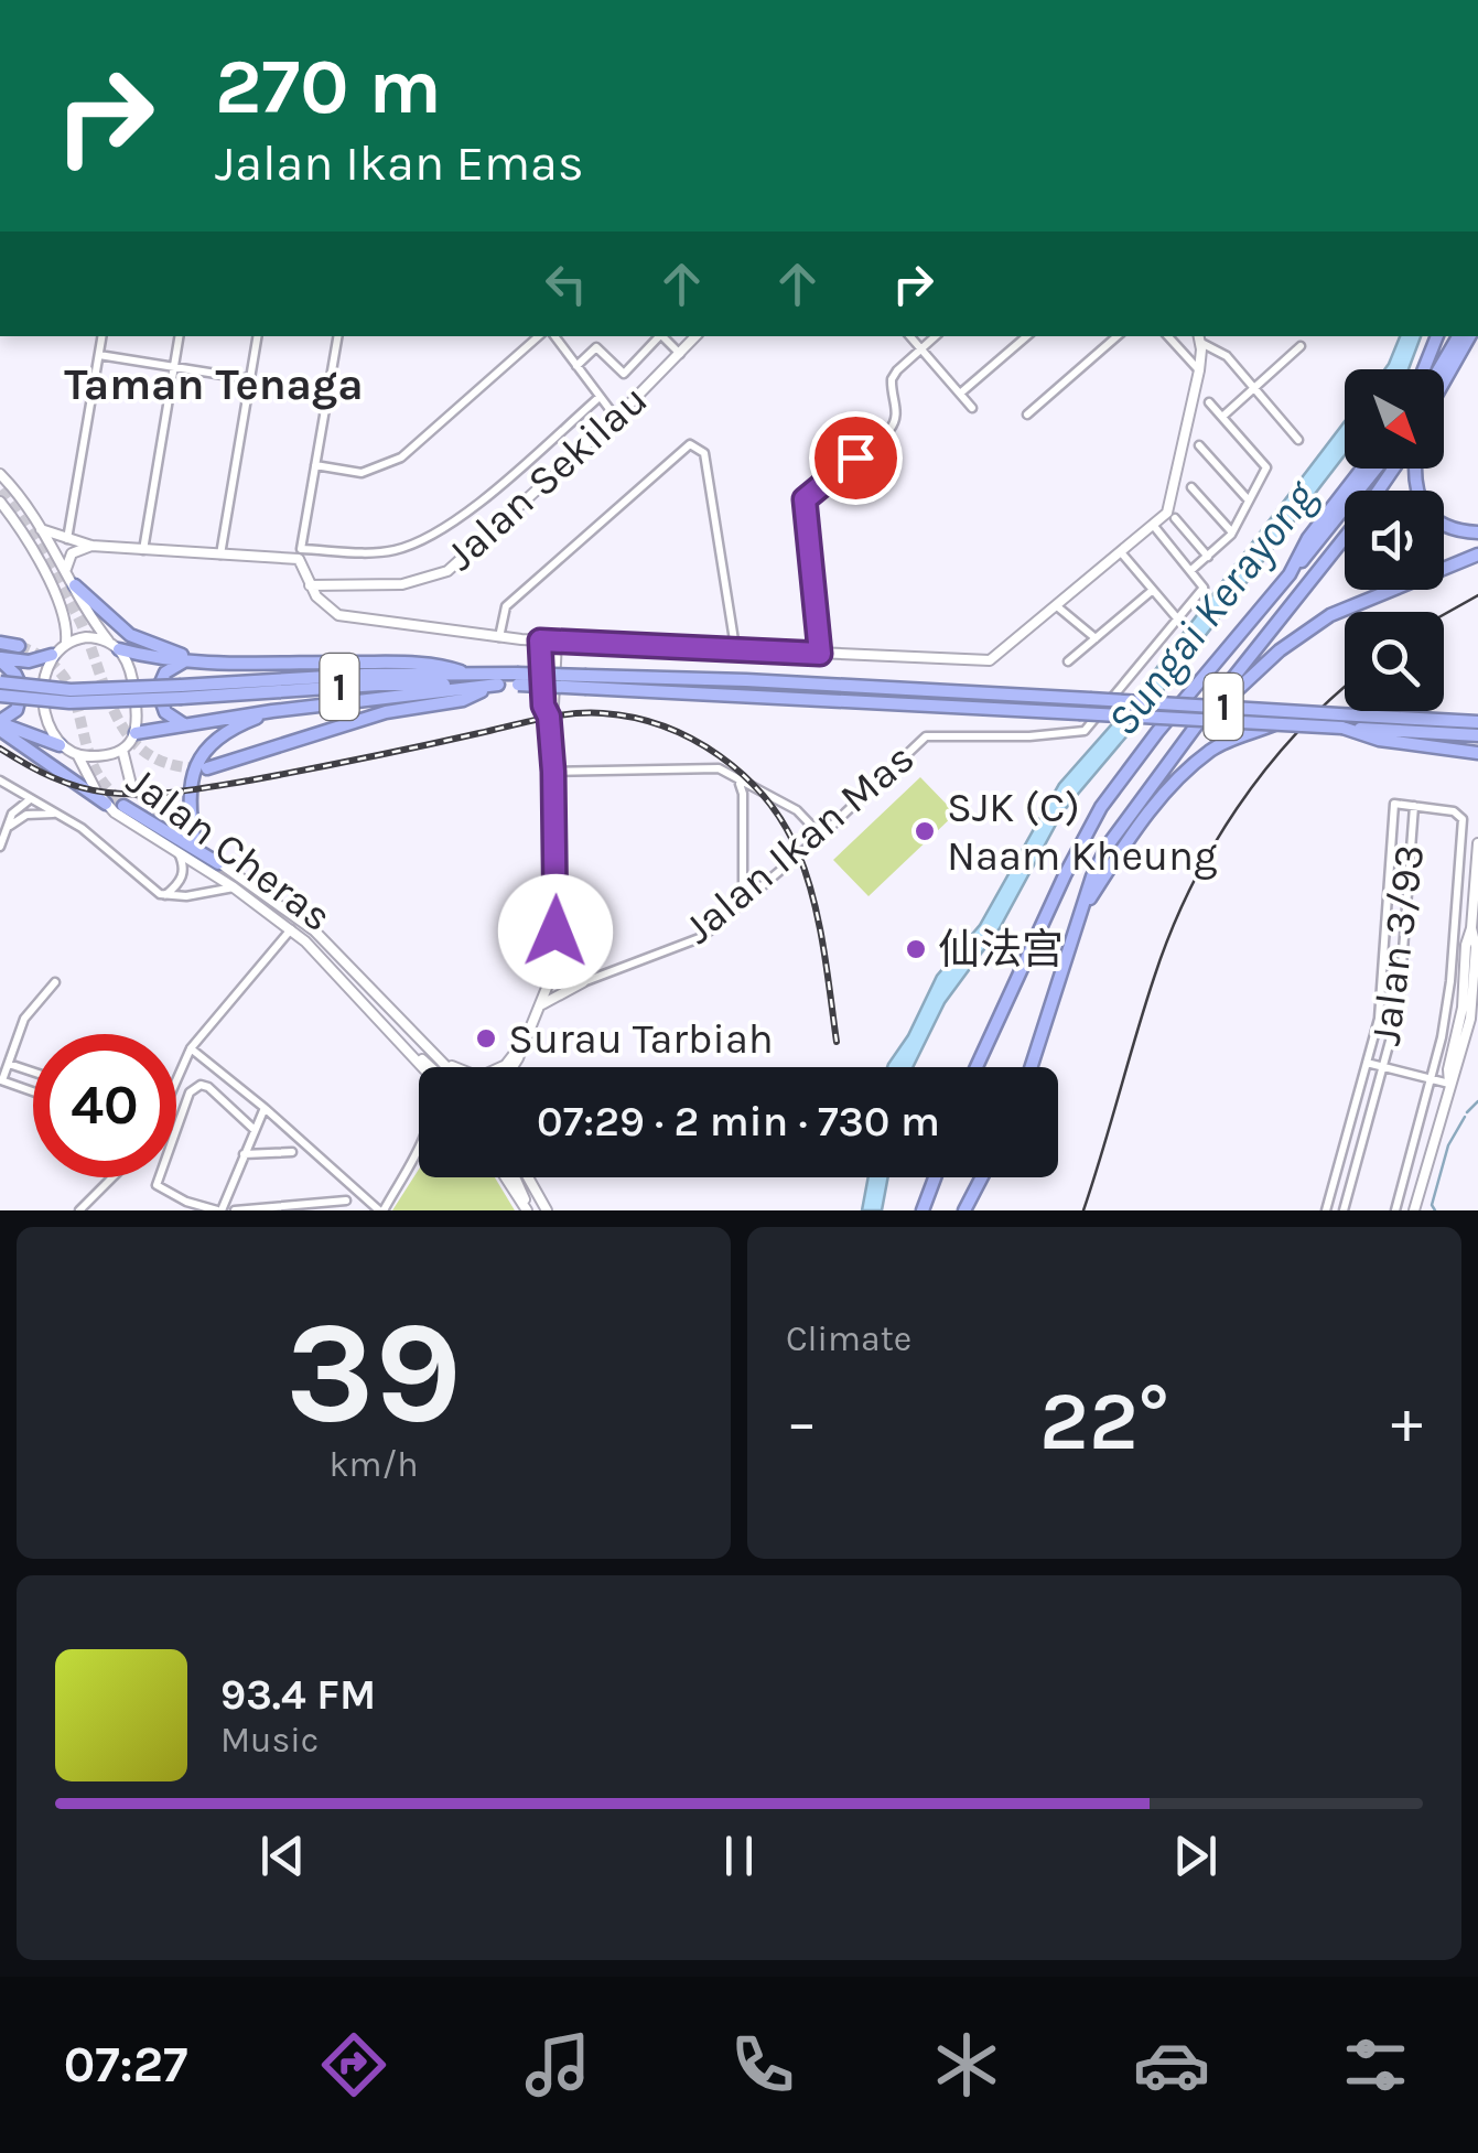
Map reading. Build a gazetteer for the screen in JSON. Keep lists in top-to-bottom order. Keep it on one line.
{"streets":{"highway":["1","Jalan Cheras"],"street":["Jalan Sekilau","Jalan Ikan Mas","Jalan 3/93"]},"crossings":[["1","Jalan Cheras"]],"districts":["Taman Tenaga"],"water":["Sungai Kerayong"],"places":["SJK (C) Naam Kheung","仙法宫","Surau Tarbiah"],"north":"bottom right","page":{"turn":["270 m","Jalan Ikan Emas"],"limit":"40","trip":"07:29 · 2 min · 730 m","tile":[["39","km/h"],"Climate"],"heat":["−","22°","+"],"song":["93.4 FM","Music"],"tabs":"07:27"}}
